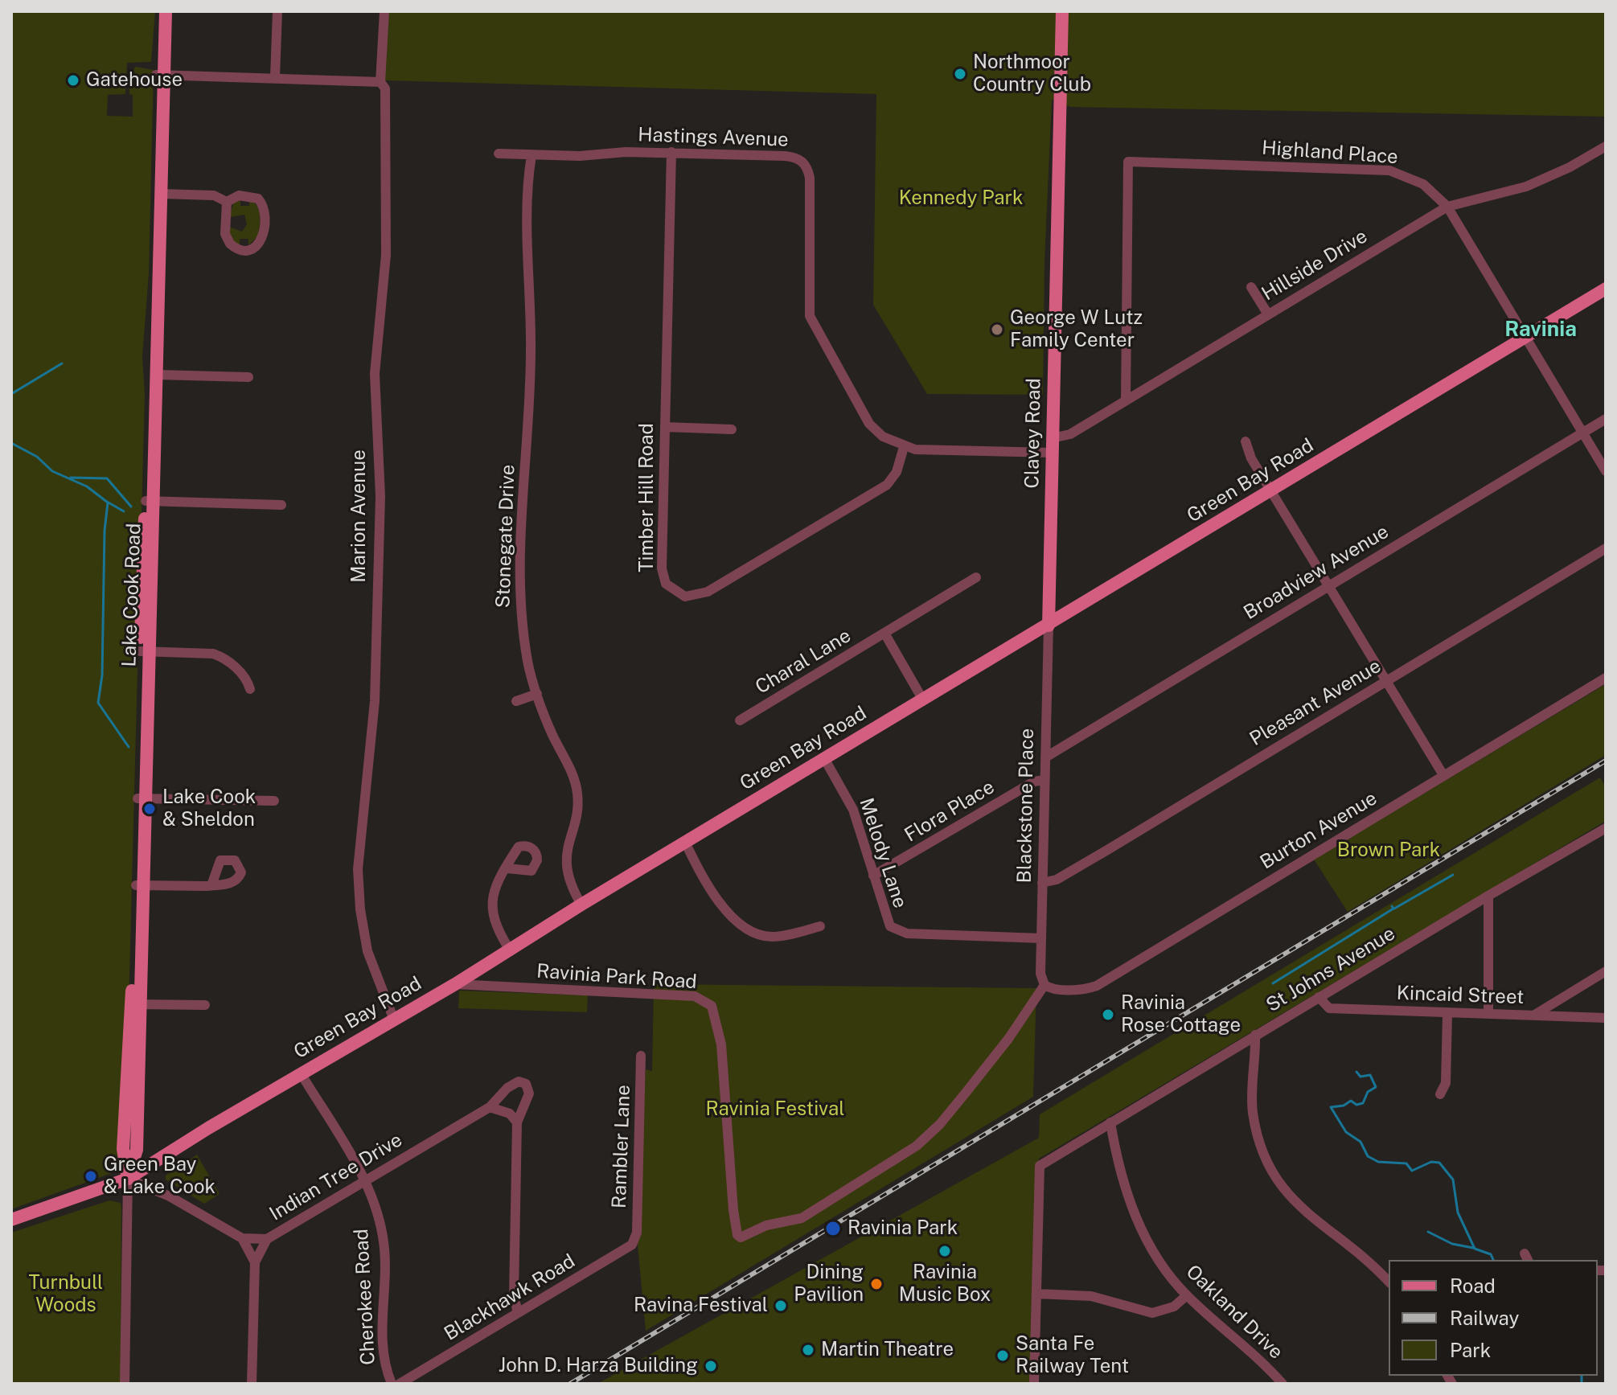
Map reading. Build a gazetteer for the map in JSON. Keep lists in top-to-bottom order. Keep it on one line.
{"streets":{"main road":["Clavey Road","Green Bay Road","Lake Cook Road"],"street":["Hastings Avenue","Highland Place","Hillside Drive","Timber Hill Road","Marion Avenue","Stonegate Drive","Broadview Avenue","Charal Lane","Pleasant Avenue","Blackstone Place","Flora Place","Burton Avenue","Melody Lane","St Johns Avenue","Ravinia Park Road","Kincaid Street","Rambler Lane","Indian Tree Drive","Cherokee Road","Blackhawk Road","Oakland Drive"]},"crossings":[["Hastings Avenue","Clavey Road"],["Hastings Avenue","Timber Hill Road"],["Hastings Avenue","Stonegate Drive"],["Highland Place","Hillside Drive"],["Highland Place","Green Bay Road"],["Highland Place","Broadview Avenue"],["Hillside Drive","Clavey Road"],["Clavey Road","Green Bay Road"],["Clavey Road","Blackstone Place"],["Green Bay Road","Marion Avenue"],["Green Bay Road","Stonegate Drive"],["Green Bay Road","Lake Cook Road"],["Green Bay Road","Blackstone Place"],["Green Bay Road","Melody Lane"],["Green Bay Road","Ravinia Park Road"],["Green Bay Road","Indian Tree Drive"],["Green Bay Road","Cherokee Road"],["Broadview Avenue","Blackstone Place"],["Lake Cook Road","Indian Tree Drive"],["Pleasant Avenue","Blackstone Place"],["Blackstone Place","Flora Place"],["Blackstone Place","Burton Avenue"],["Blackstone Place","Melody Lane"],["Blackstone Place","Ravinia Park Road"],["Flora Place","Melody Lane"],["Burton Avenue","Ravinia Park Road"],["St Johns Avenue","Kincaid Street"],["St Johns Avenue","Oakland Drive"],["Rambler Lane","Blackhawk Road"],["Indian Tree Drive","Cherokee Road"],["Indian Tree Drive","Blackhawk Road"]],"districts":["Ravinia"],"parks":["Kennedy Park","Brown Park","Ravinia Festival","Turnbull Woods"],"places":["Northmoor Country Club","Gatehouse","George W Lutz Family Center","Lake Cook & Sheldon","Ravinia Rose Cottage","Green Bay & Lake Cook","Ravinia Park","Ravinia Music Box","Dining Pavilion","Ravina Festival","Martin Theatre","Santa Fe Railway Tent","John D. Harza Building"],"legend":["Road","Railway","Park"]}
